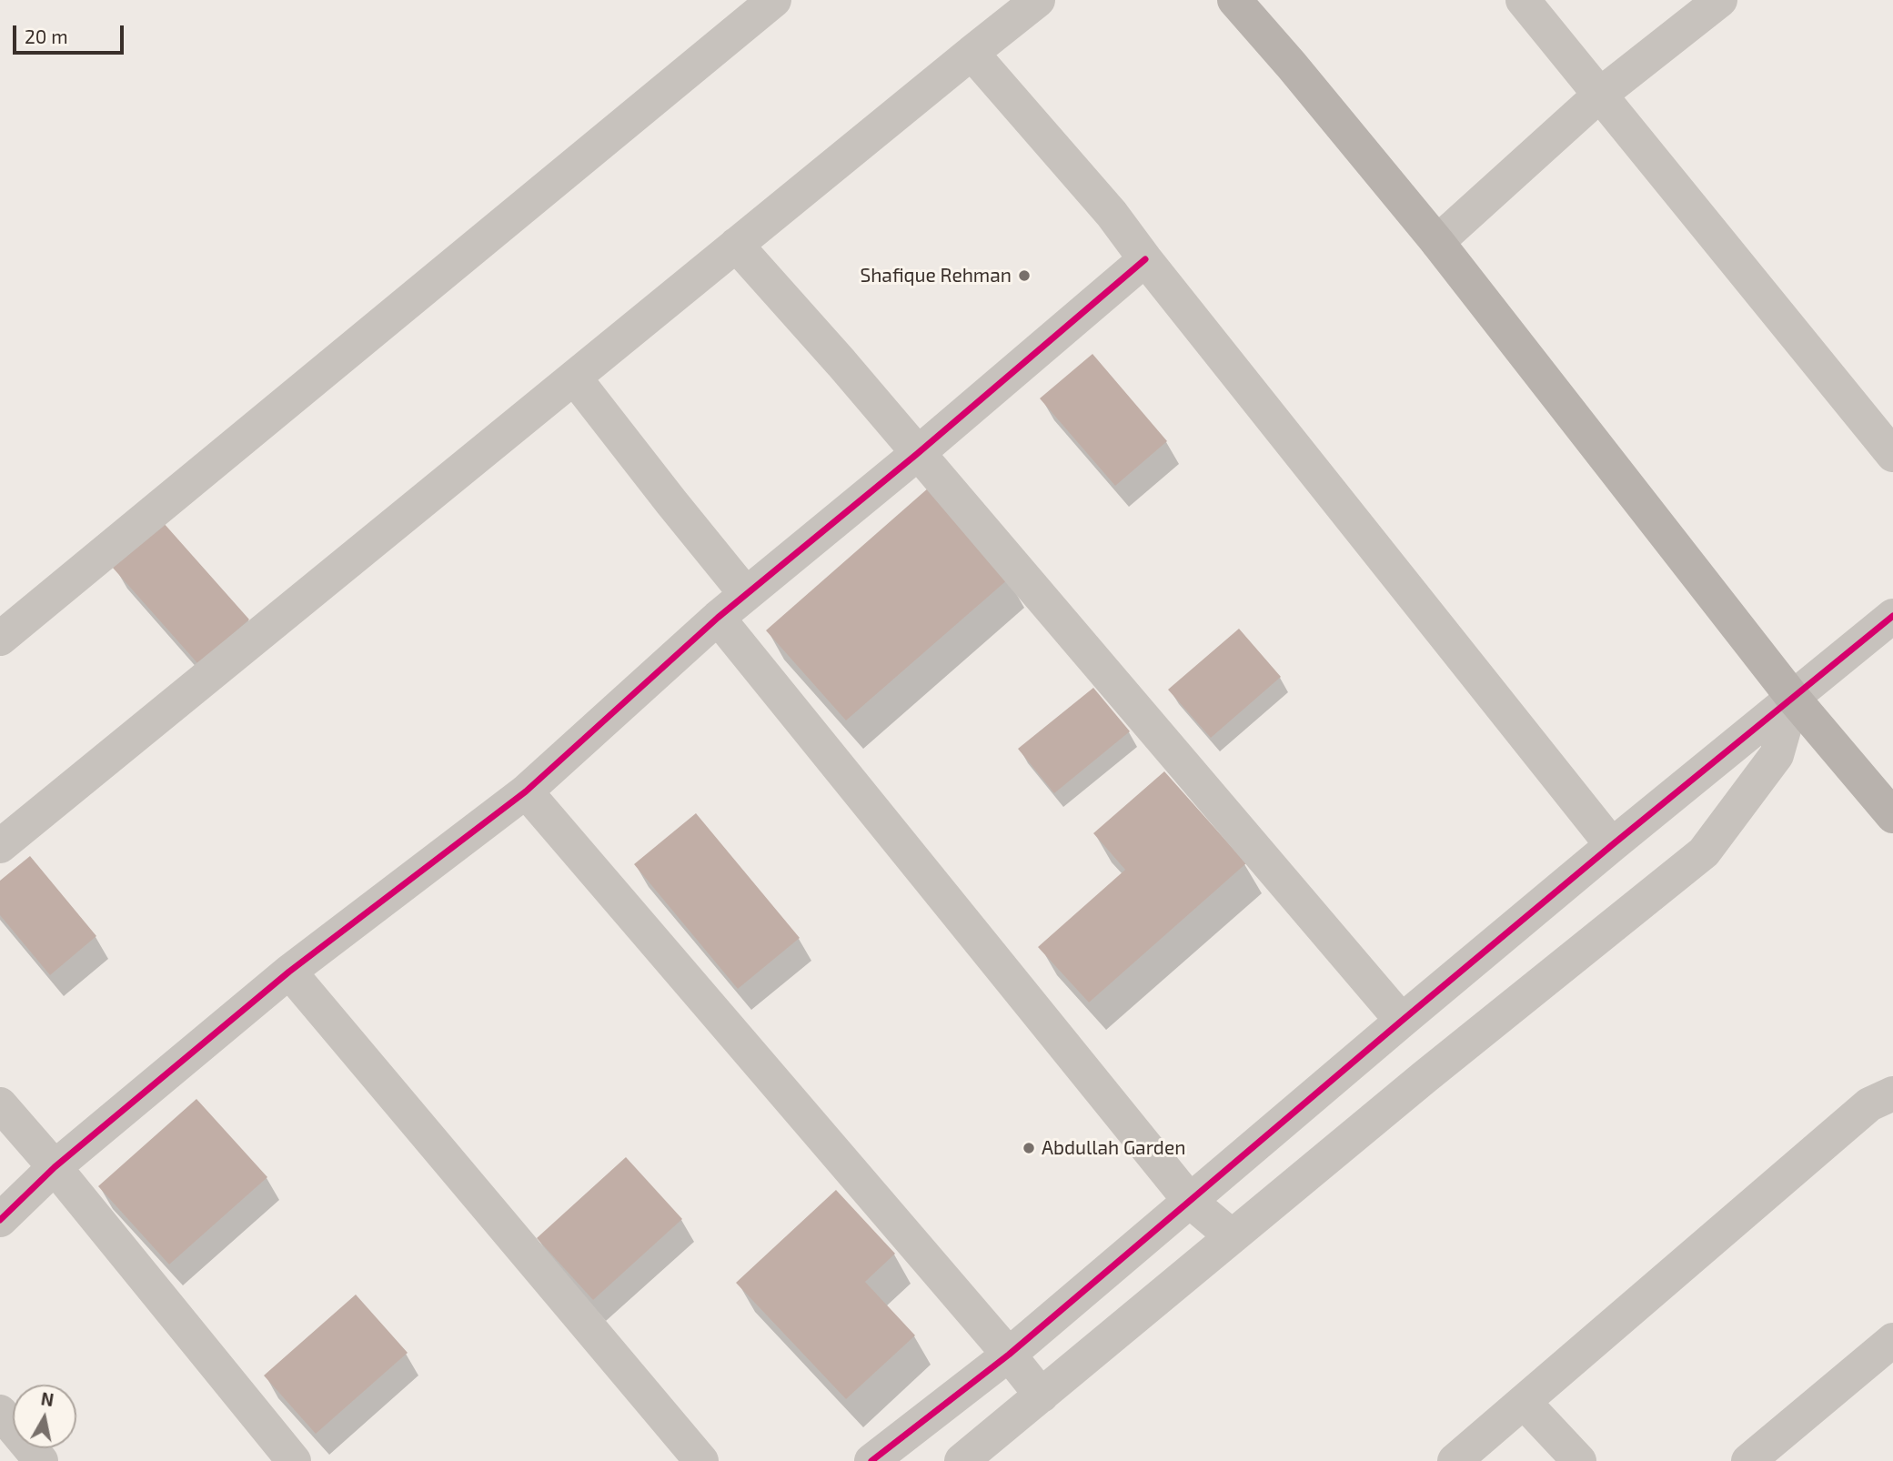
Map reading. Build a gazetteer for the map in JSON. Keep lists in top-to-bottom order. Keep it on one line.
{"places":["Shafique Rehman","Abdullah Garden"],"scale_bar":"20 m","north":"top"}
